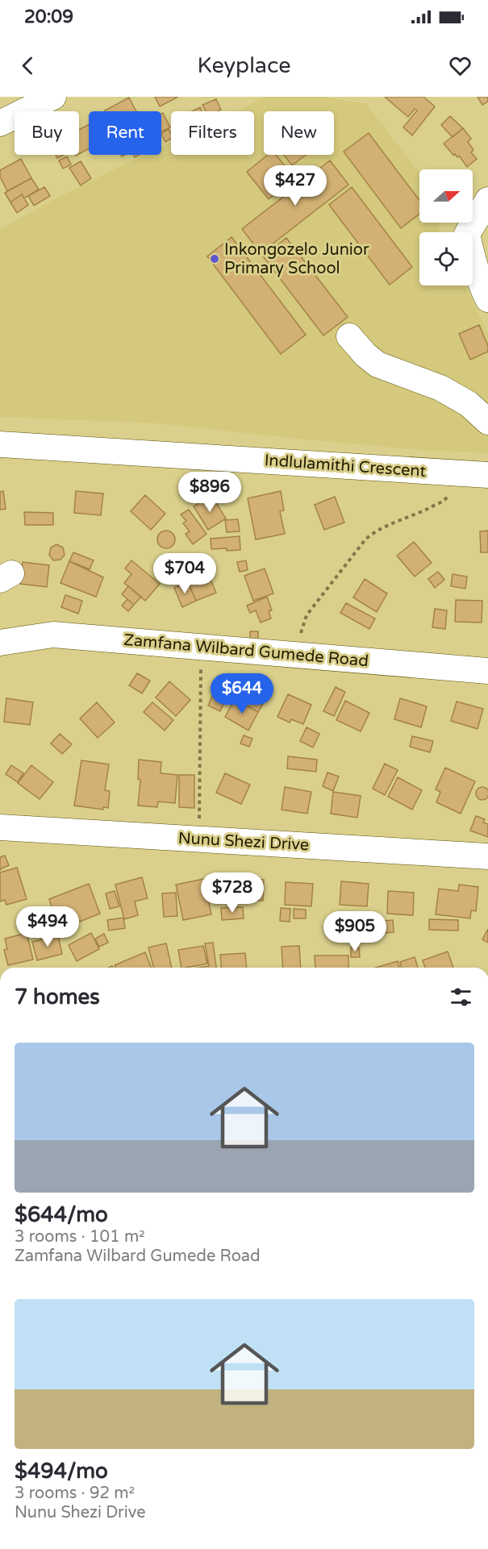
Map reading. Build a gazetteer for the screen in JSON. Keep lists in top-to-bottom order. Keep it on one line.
{"streets":{"street":["Indlulamithi Crescent","Zamfana Wilbard Gumede Road","Nunu Shezi Drive"]},"places":["Inkongozelo Junior Primary School"],"north":"right","page":{"status":"20:09","header":"Keyplace","chip":["Buy","Rent","Filters","New"],"price":["$427","$896","$704","$644","$728","$494","$905"],"heading":"7 homes","list":[{"name":"$644/mo","note":"3 rooms · 101 m² · Zamfana Wilbard Gumede Road"},{"name":"$494/mo","note":"3 rooms · 92 m² · Nunu Shezi Drive"}]}}
